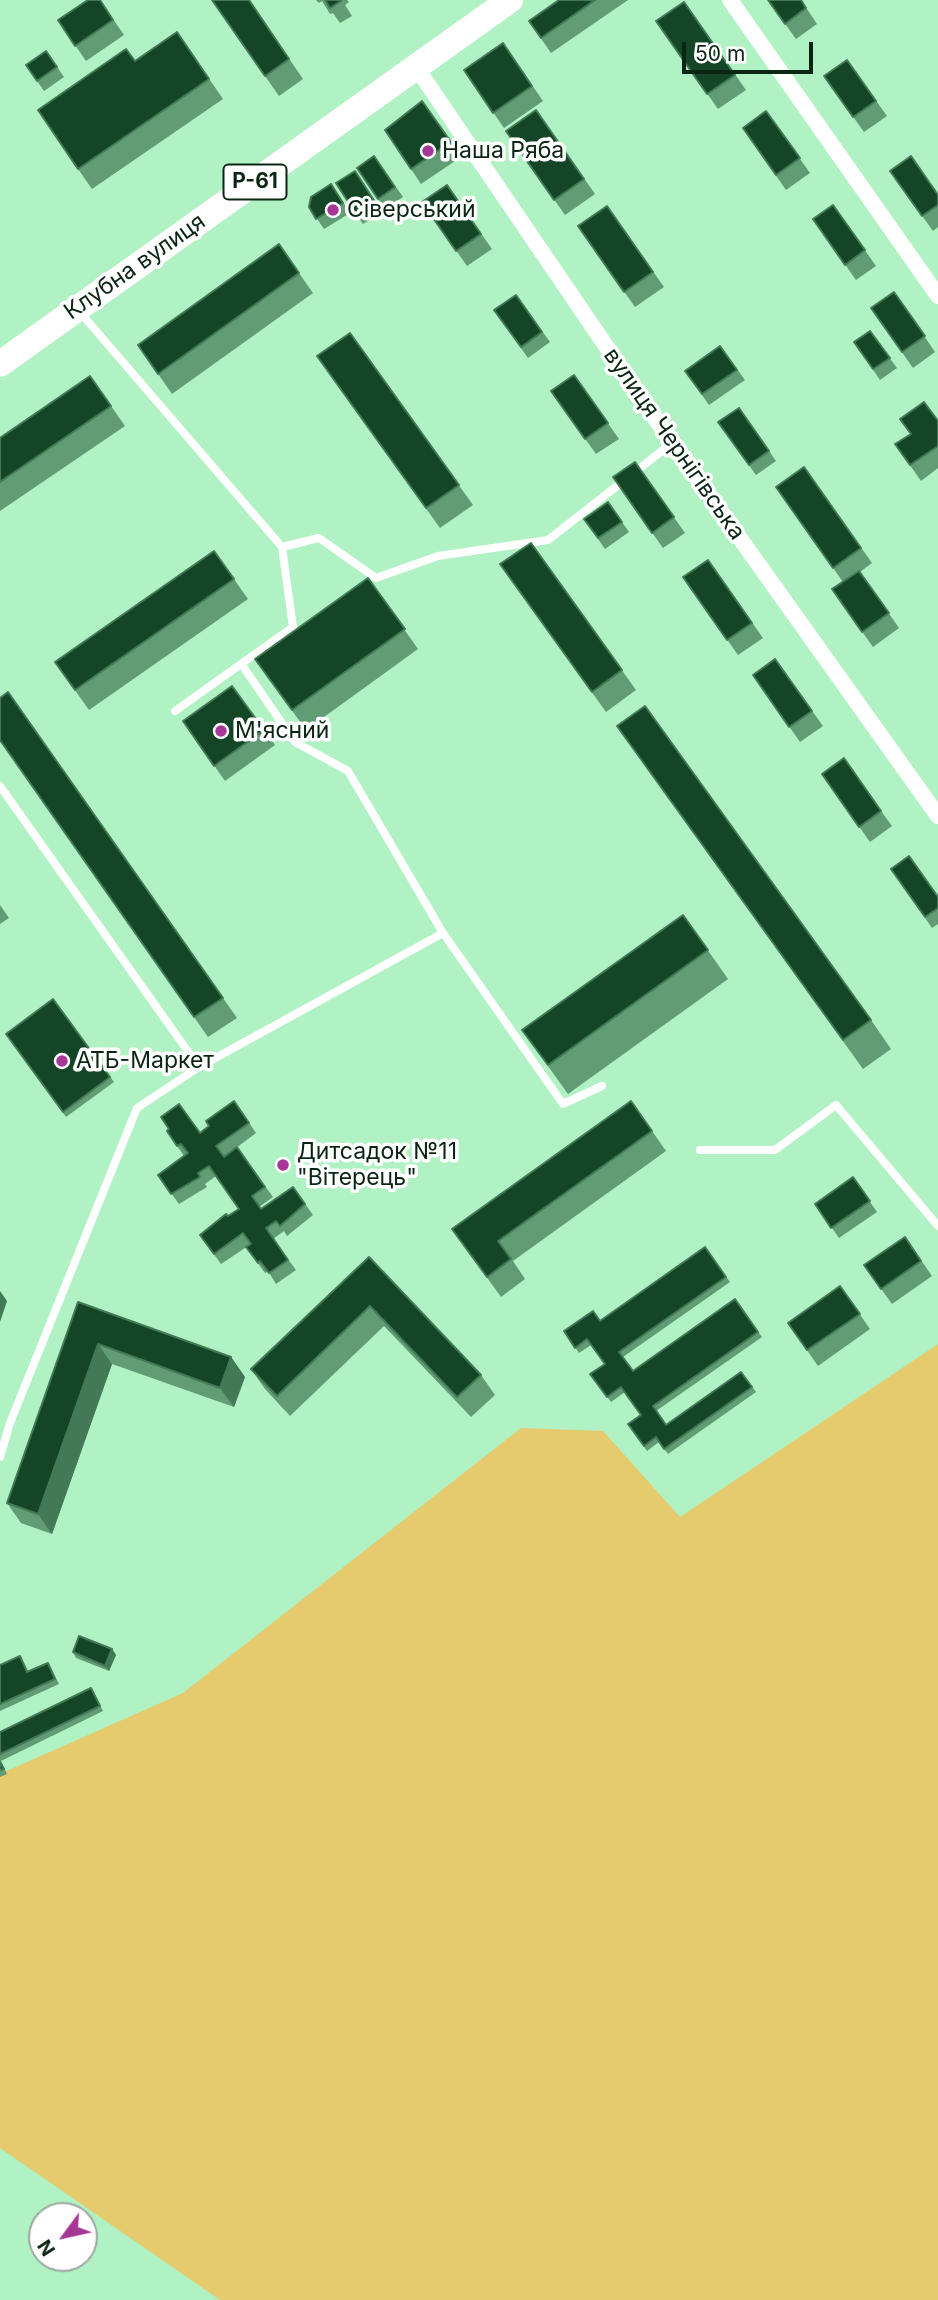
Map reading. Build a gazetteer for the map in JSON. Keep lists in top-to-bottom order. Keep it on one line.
{"streets":{"main road":["Р-61","Клубна вулиця"],"street":["вулиця Чернігівська"]},"crossings":[["Клубна вулиця","вулиця Чернігівська"]],"places":["Наша Ряба","Сіверський","М'ясний","АТБ-Маркет","Дитсадок №11 \"Вітерець\""],"scale_bar":"50 m","north":"bottom left"}
